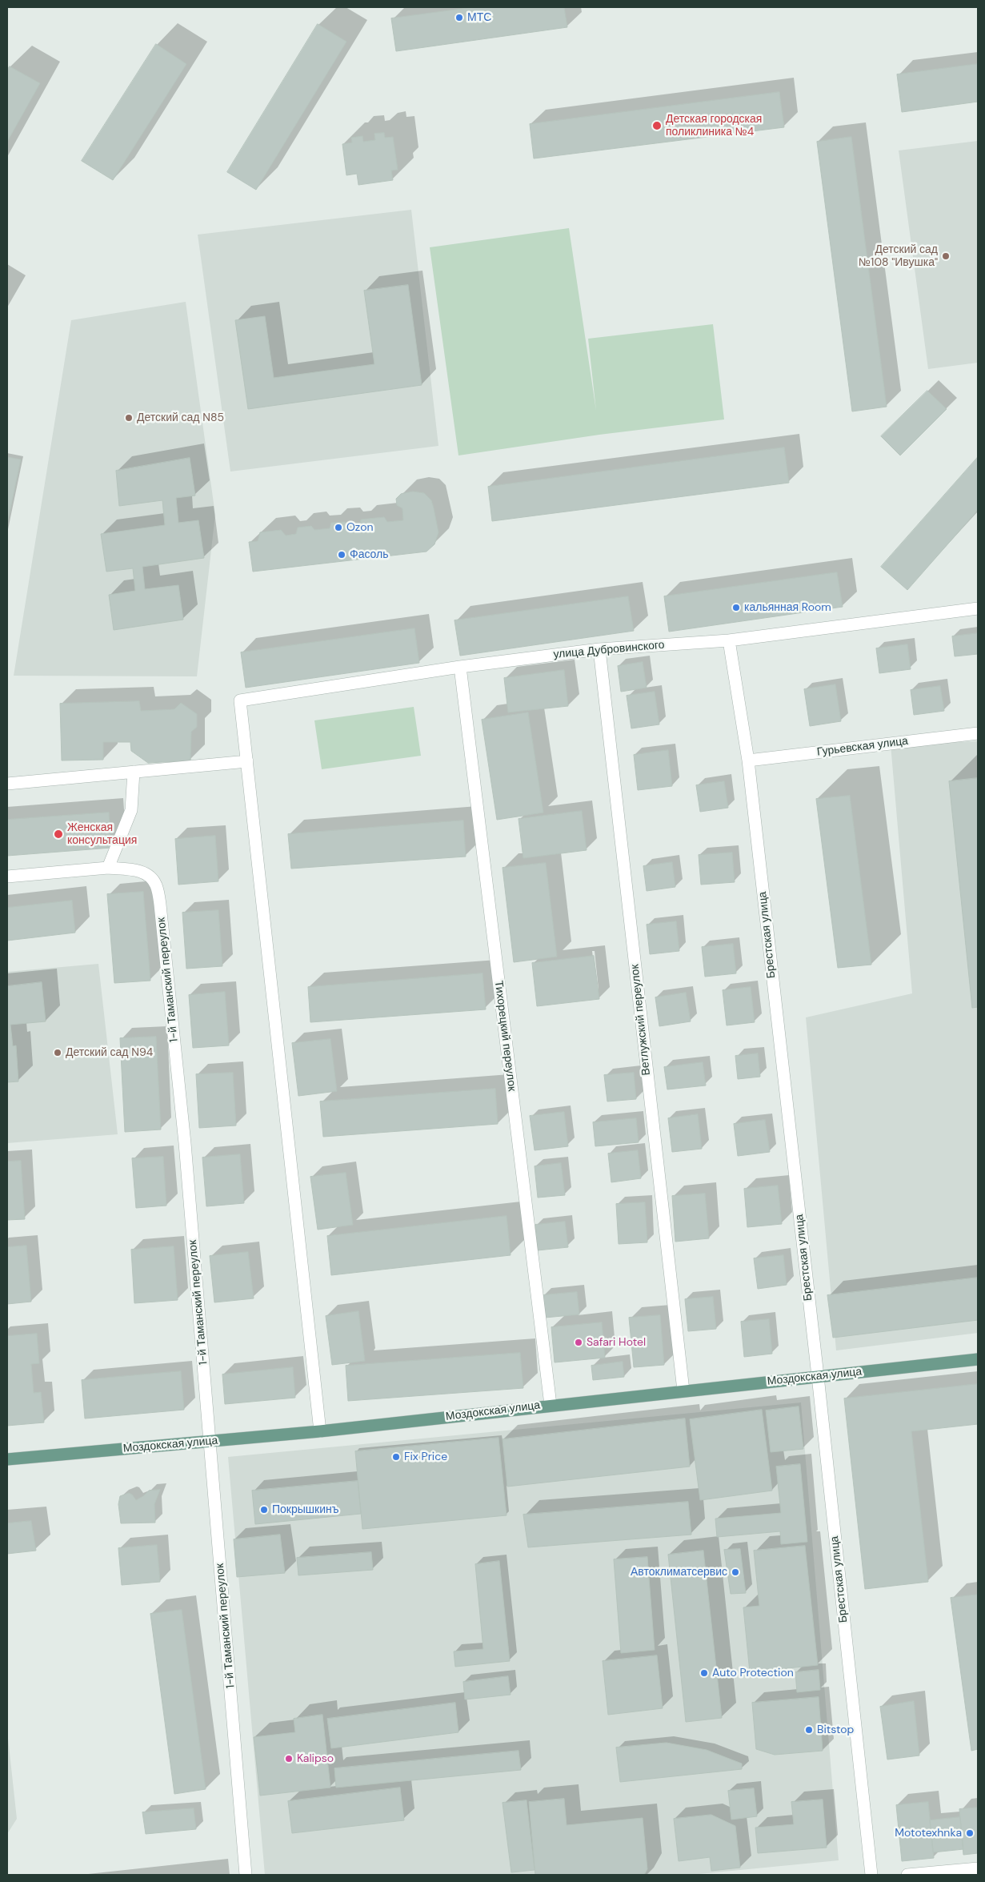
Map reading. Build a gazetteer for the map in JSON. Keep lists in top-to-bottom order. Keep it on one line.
{"streets":{"main road":["Моздокская улица"],"street":["улица Дубровинского","Гурьевская улица","Брестская улица","1-й Таманский переулок","Ветлужский переулок","Тихорецкий переулок"]},"crossings":[["улица Дубровинского","Брестская улица"],["улица Дубровинского","Ветлужский переулок"],["улица Дубровинского","Тихорецкий переулок"],["Гурьевская улица","Брестская улица"],["Брестская улица","Моздокская улица"],["1-й Таманский переулок","Моздокская улица"],["Ветлужский переулок","Моздокская улица"],["Тихорецкий переулок","Моздокская улица"]],"places":["МТС","Детская городская поликлиника №4","Детский сад №108 \"Ивушка\"","Детский сад N85","Ozon","Фасоль","кальянная Room","Женская консультация","Детский сад N94","Safari Hotel","Fix Price","Покрышкинъ","Автоклиматсервис","Auto Protection","Bitstop","Kalipso","Mototexhnka"]}
